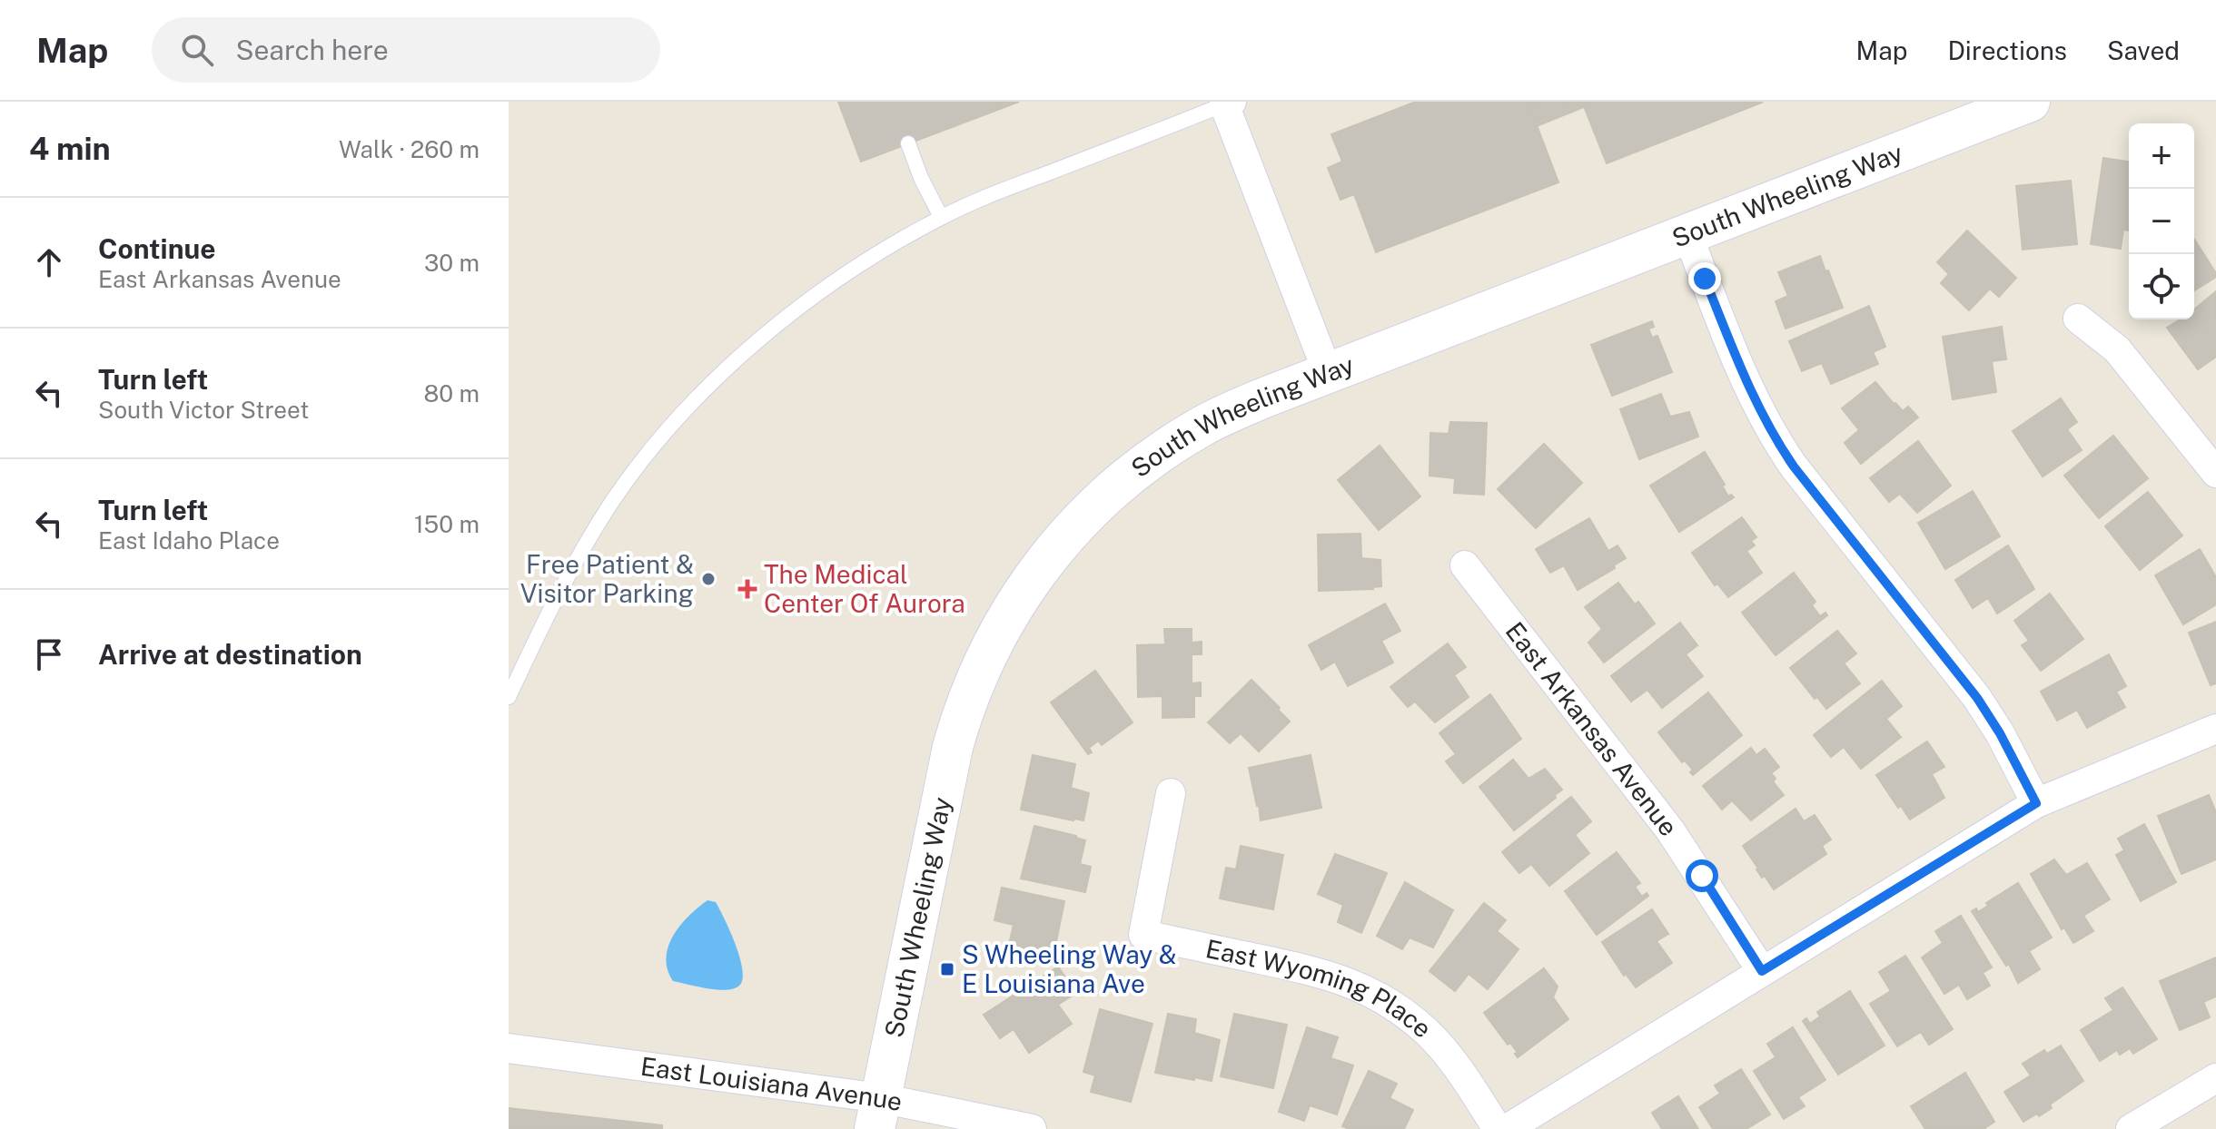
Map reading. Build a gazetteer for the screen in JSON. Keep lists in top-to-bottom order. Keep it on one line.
{"streets":{"street":["South Wheeling Way","East Arkansas Avenue","East Wyoming Place","East Louisiana Avenue"]},"crossings":[["South Wheeling Way","East Louisiana Avenue"]],"places":{"other":["Free Patient & Visitor Parking"],"health":["The Medical Center Of Aurora"],"transit":["S Wheeling Way & E Louisiana Ave"]},"page":{"header":"Map","search":"Search here","nav":["Map","Directions","Saved"],"heading":["4 min","Walk · 260 m"],"map_buttons":["+","−"],"list":[["Continue","East Arkansas Avenue","30 m"],["Turn left","South Victor Street","80 m"],["Turn left","East Idaho Place","150 m"],"Arrive at destination"]}}
